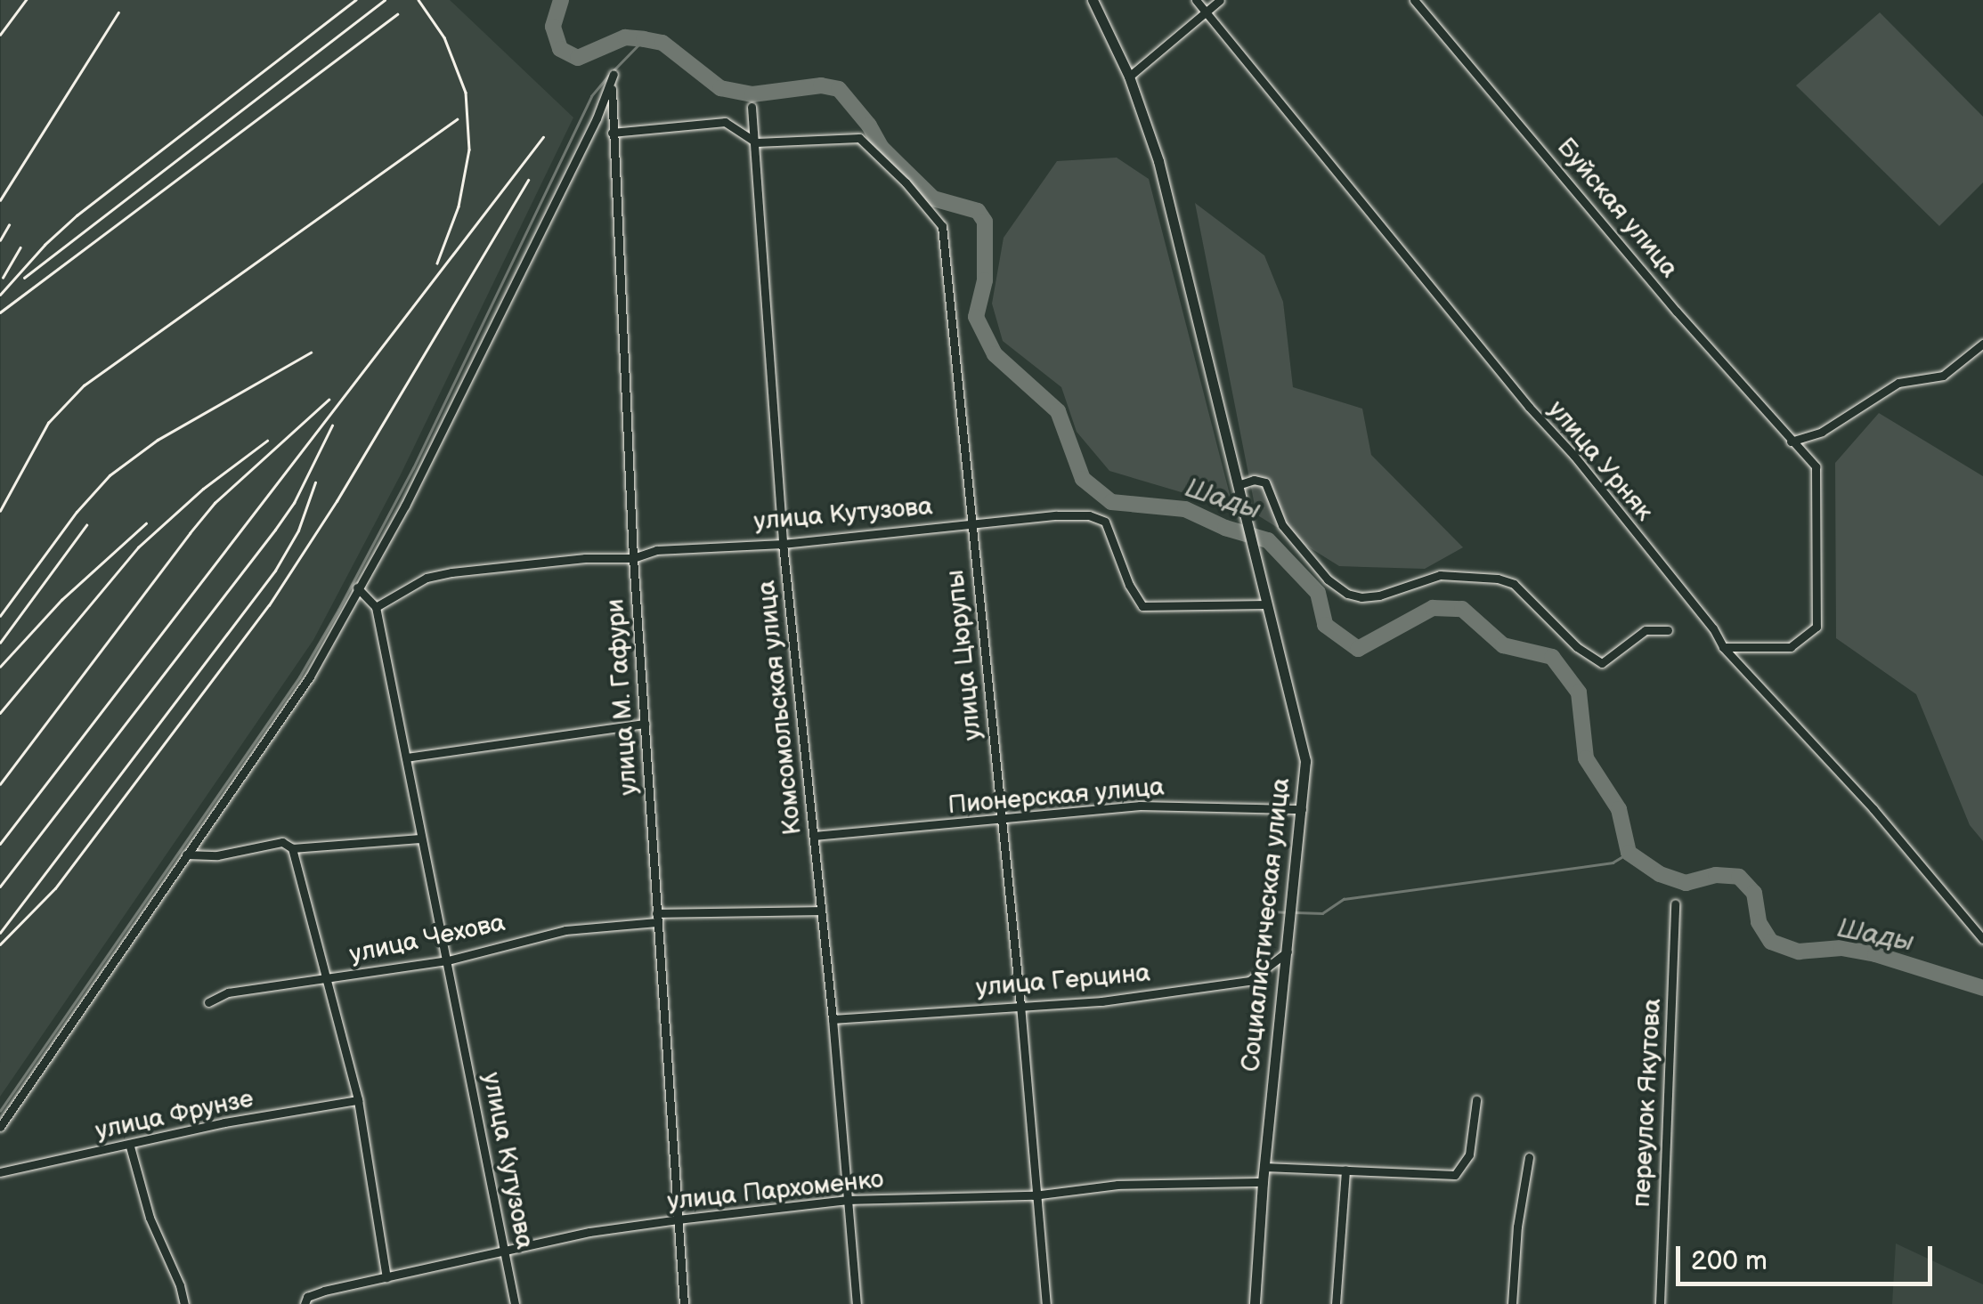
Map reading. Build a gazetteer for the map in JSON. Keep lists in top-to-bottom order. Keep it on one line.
{"streets":{"street":["Буйская улица","улица Урняк","улица Кутузова","улица Цюрупы","улица М. Гафури","Комсомольская улица","Пионерская улица","Социалистическая улица","улица Чехова","улица Герцина","переулок Якутова","улица Фрунзе","улица Пархоменко"]},"crossings":[["Буйская улица","улица Урняк"],["улица Кутузова","улица Цюрупы"],["улица Кутузова","улица М. Гафури"],["улица Кутузова","Комсомольская улица"],["улица Кутузова","Социалистическая улица"],["улица Кутузова","улица Чехова"],["улица Кутузова","улица Пархоменко"],["улица Цюрупы","Комсомольская улица"],["улица Цюрупы","Пионерская улица"],["улица Цюрупы","улица Герцина"],["улица Цюрупы","улица Пархоменко"],["улица М. Гафури","улица Чехова"],["улица М. Гафури","улица Пархоменко"],["Комсомольская улица","Пионерская улица"],["Комсомольская улица","улица Чехова"],["Комсомольская улица","улица Герцина"],["Комсомольская улица","улица Пархоменко"],["Пионерская улица","Социалистическая улица"],["Социалистическая улица","улица Герцина"],["Социалистическая улица","улица Пархоменко"]],"water":["Шады"],"scale_bar":"200 m"}
